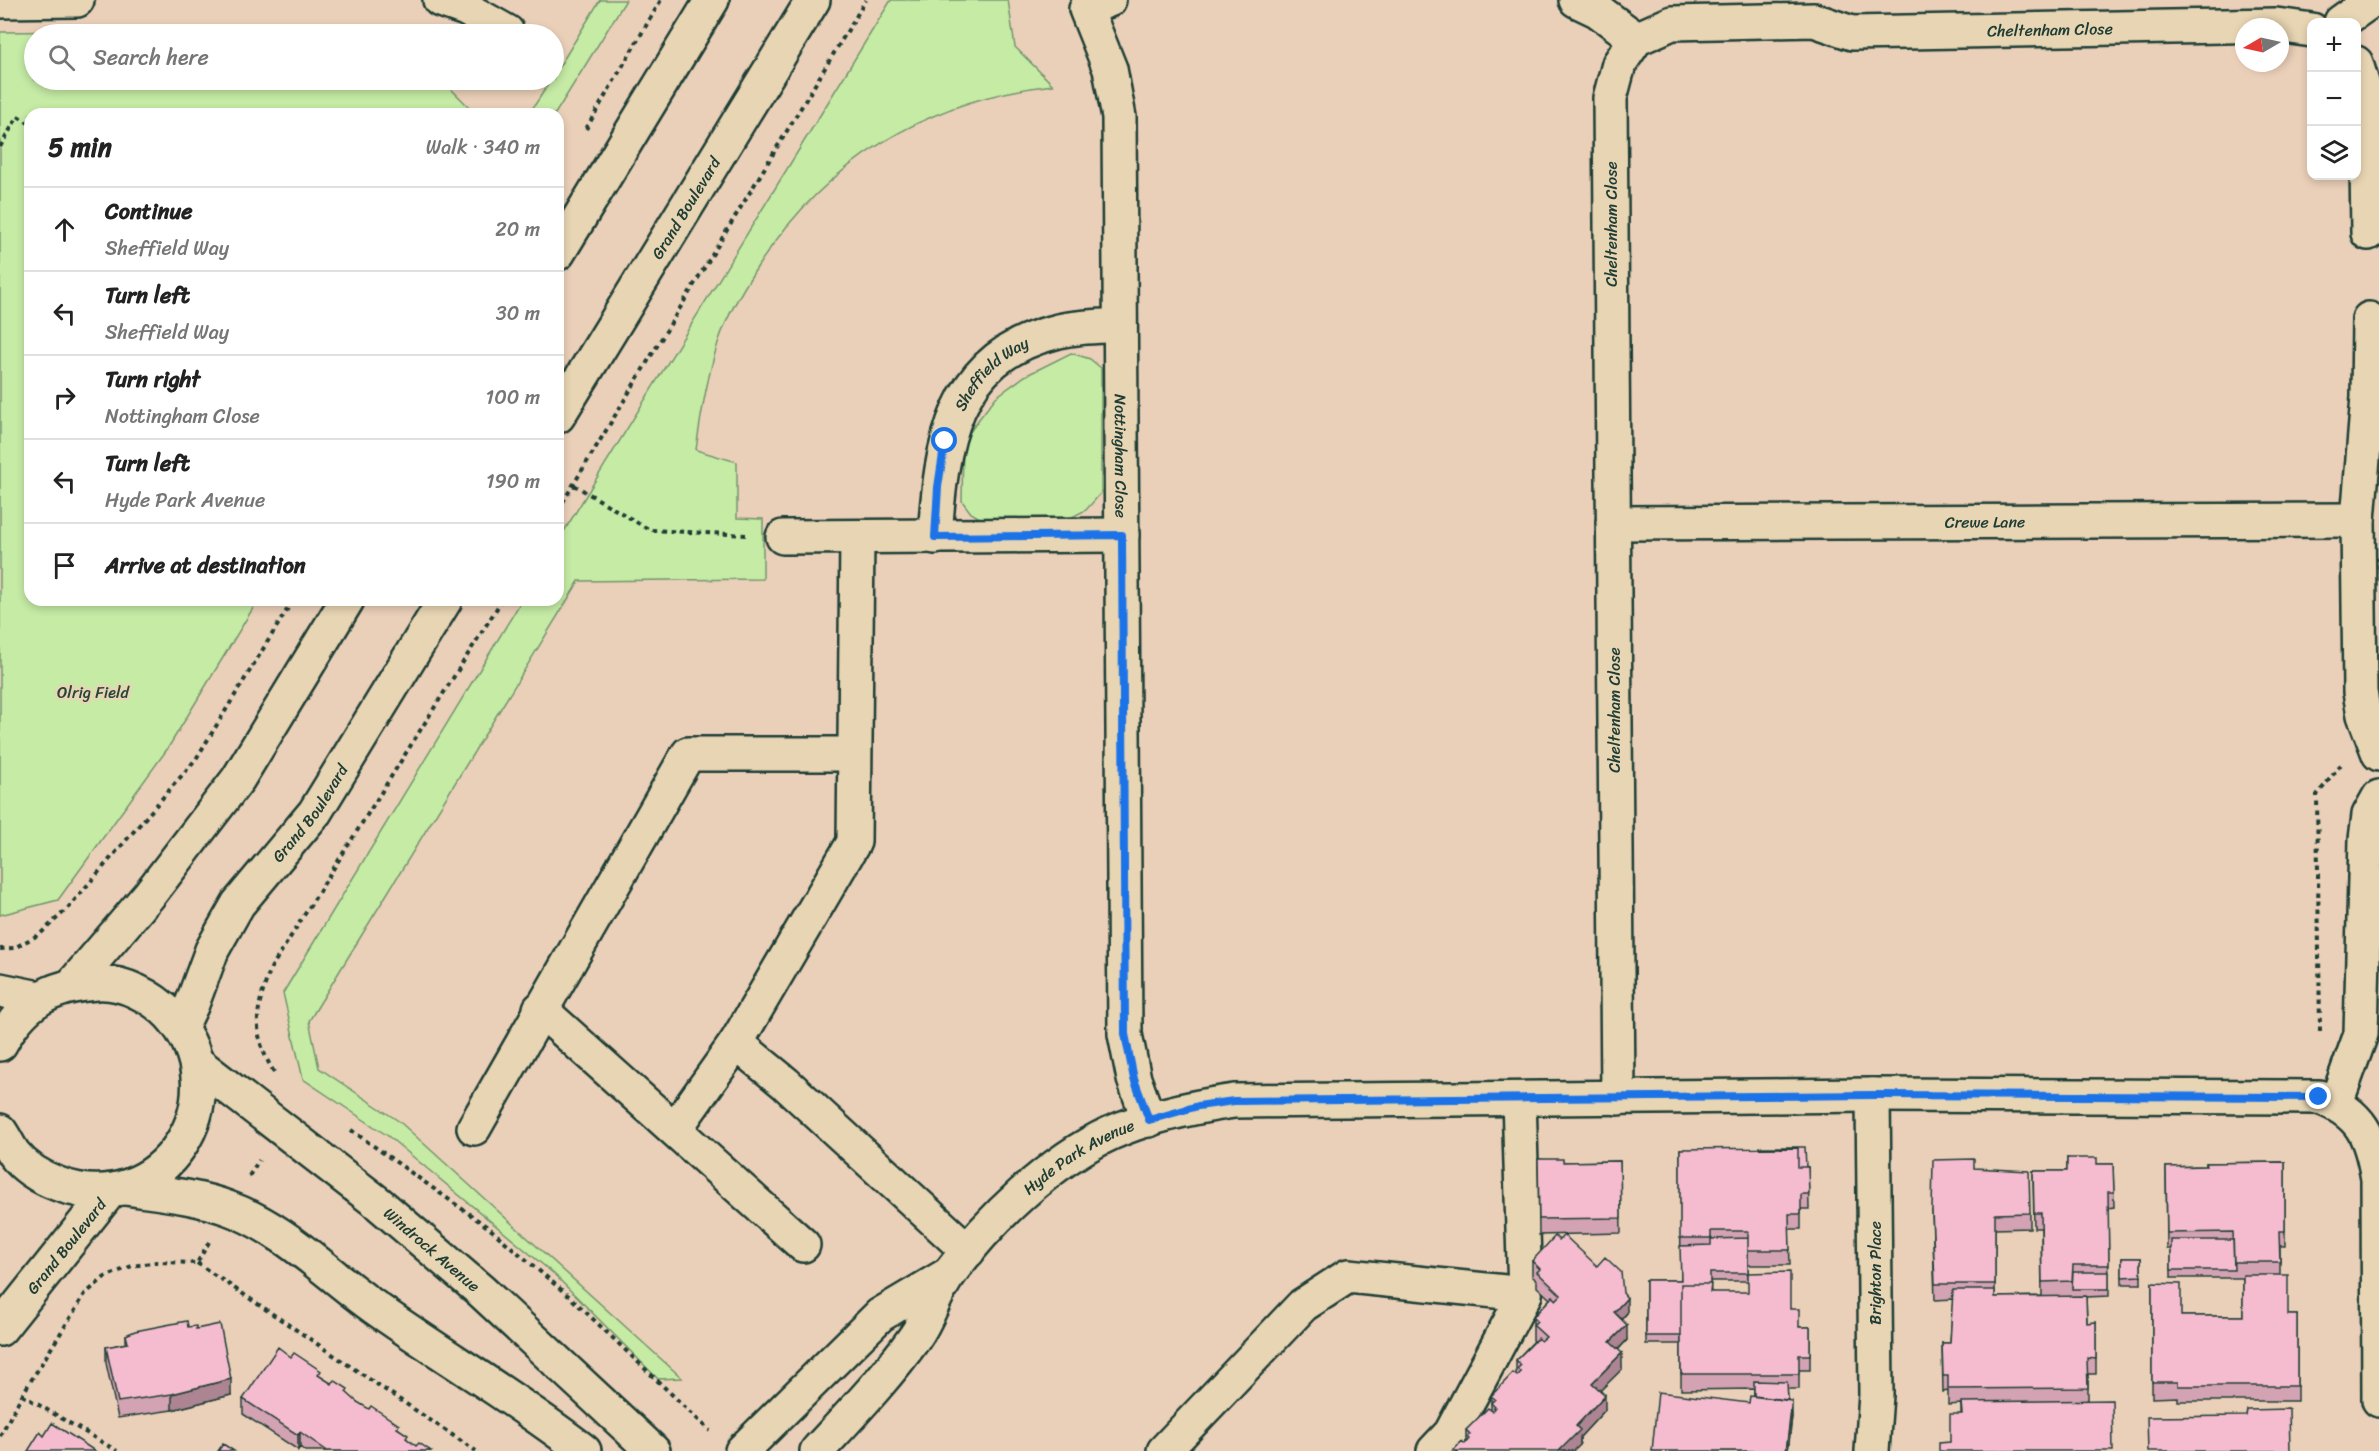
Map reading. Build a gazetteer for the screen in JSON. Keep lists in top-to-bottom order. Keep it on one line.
{"streets":{"street":["Cheltenham Close","Grand Boulevard","Sheffield Way","Nottingham Close","Crewe Lane","Hyde Park Avenue","Windrock Avenue","Brighton Place"]},"crossings":[["Cheltenham Close","Crewe Lane"],["Cheltenham Close","Hyde Park Avenue"],["Sheffield Way","Nottingham Close"],["Nottingham Close","Hyde Park Avenue"],["Hyde Park Avenue","Brighton Place"]],"parks":["Olrig Field"],"north":"left","page":{"map_buttons":["+","−"],"search":"Search here","heading":["5 min","Walk · 340 m"],"list":[["Continue","Sheffield Way","20 m"],["Turn left","Sheffield Way","30 m"],["Turn right","Nottingham Close","100 m"],["Turn left","Hyde Park Avenue","190 m"],"Arrive at destination"]}}
